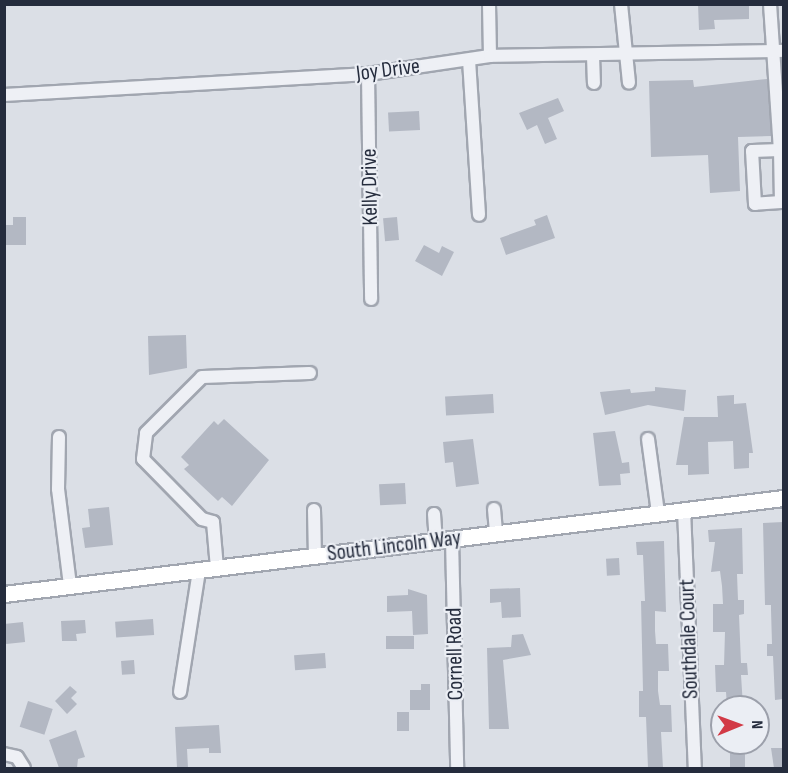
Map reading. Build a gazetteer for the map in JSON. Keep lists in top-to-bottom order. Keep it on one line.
{"streets":{"main road":["South Lincoln Way"],"street":["Joy Drive","Kelly Drive","Southdale Court","Cornell Road"]},"crossings":[["Joy Drive","Kelly Drive"],["South Lincoln Way","Southdale Court"],["South Lincoln Way","Cornell Road"]],"north":"right"}
